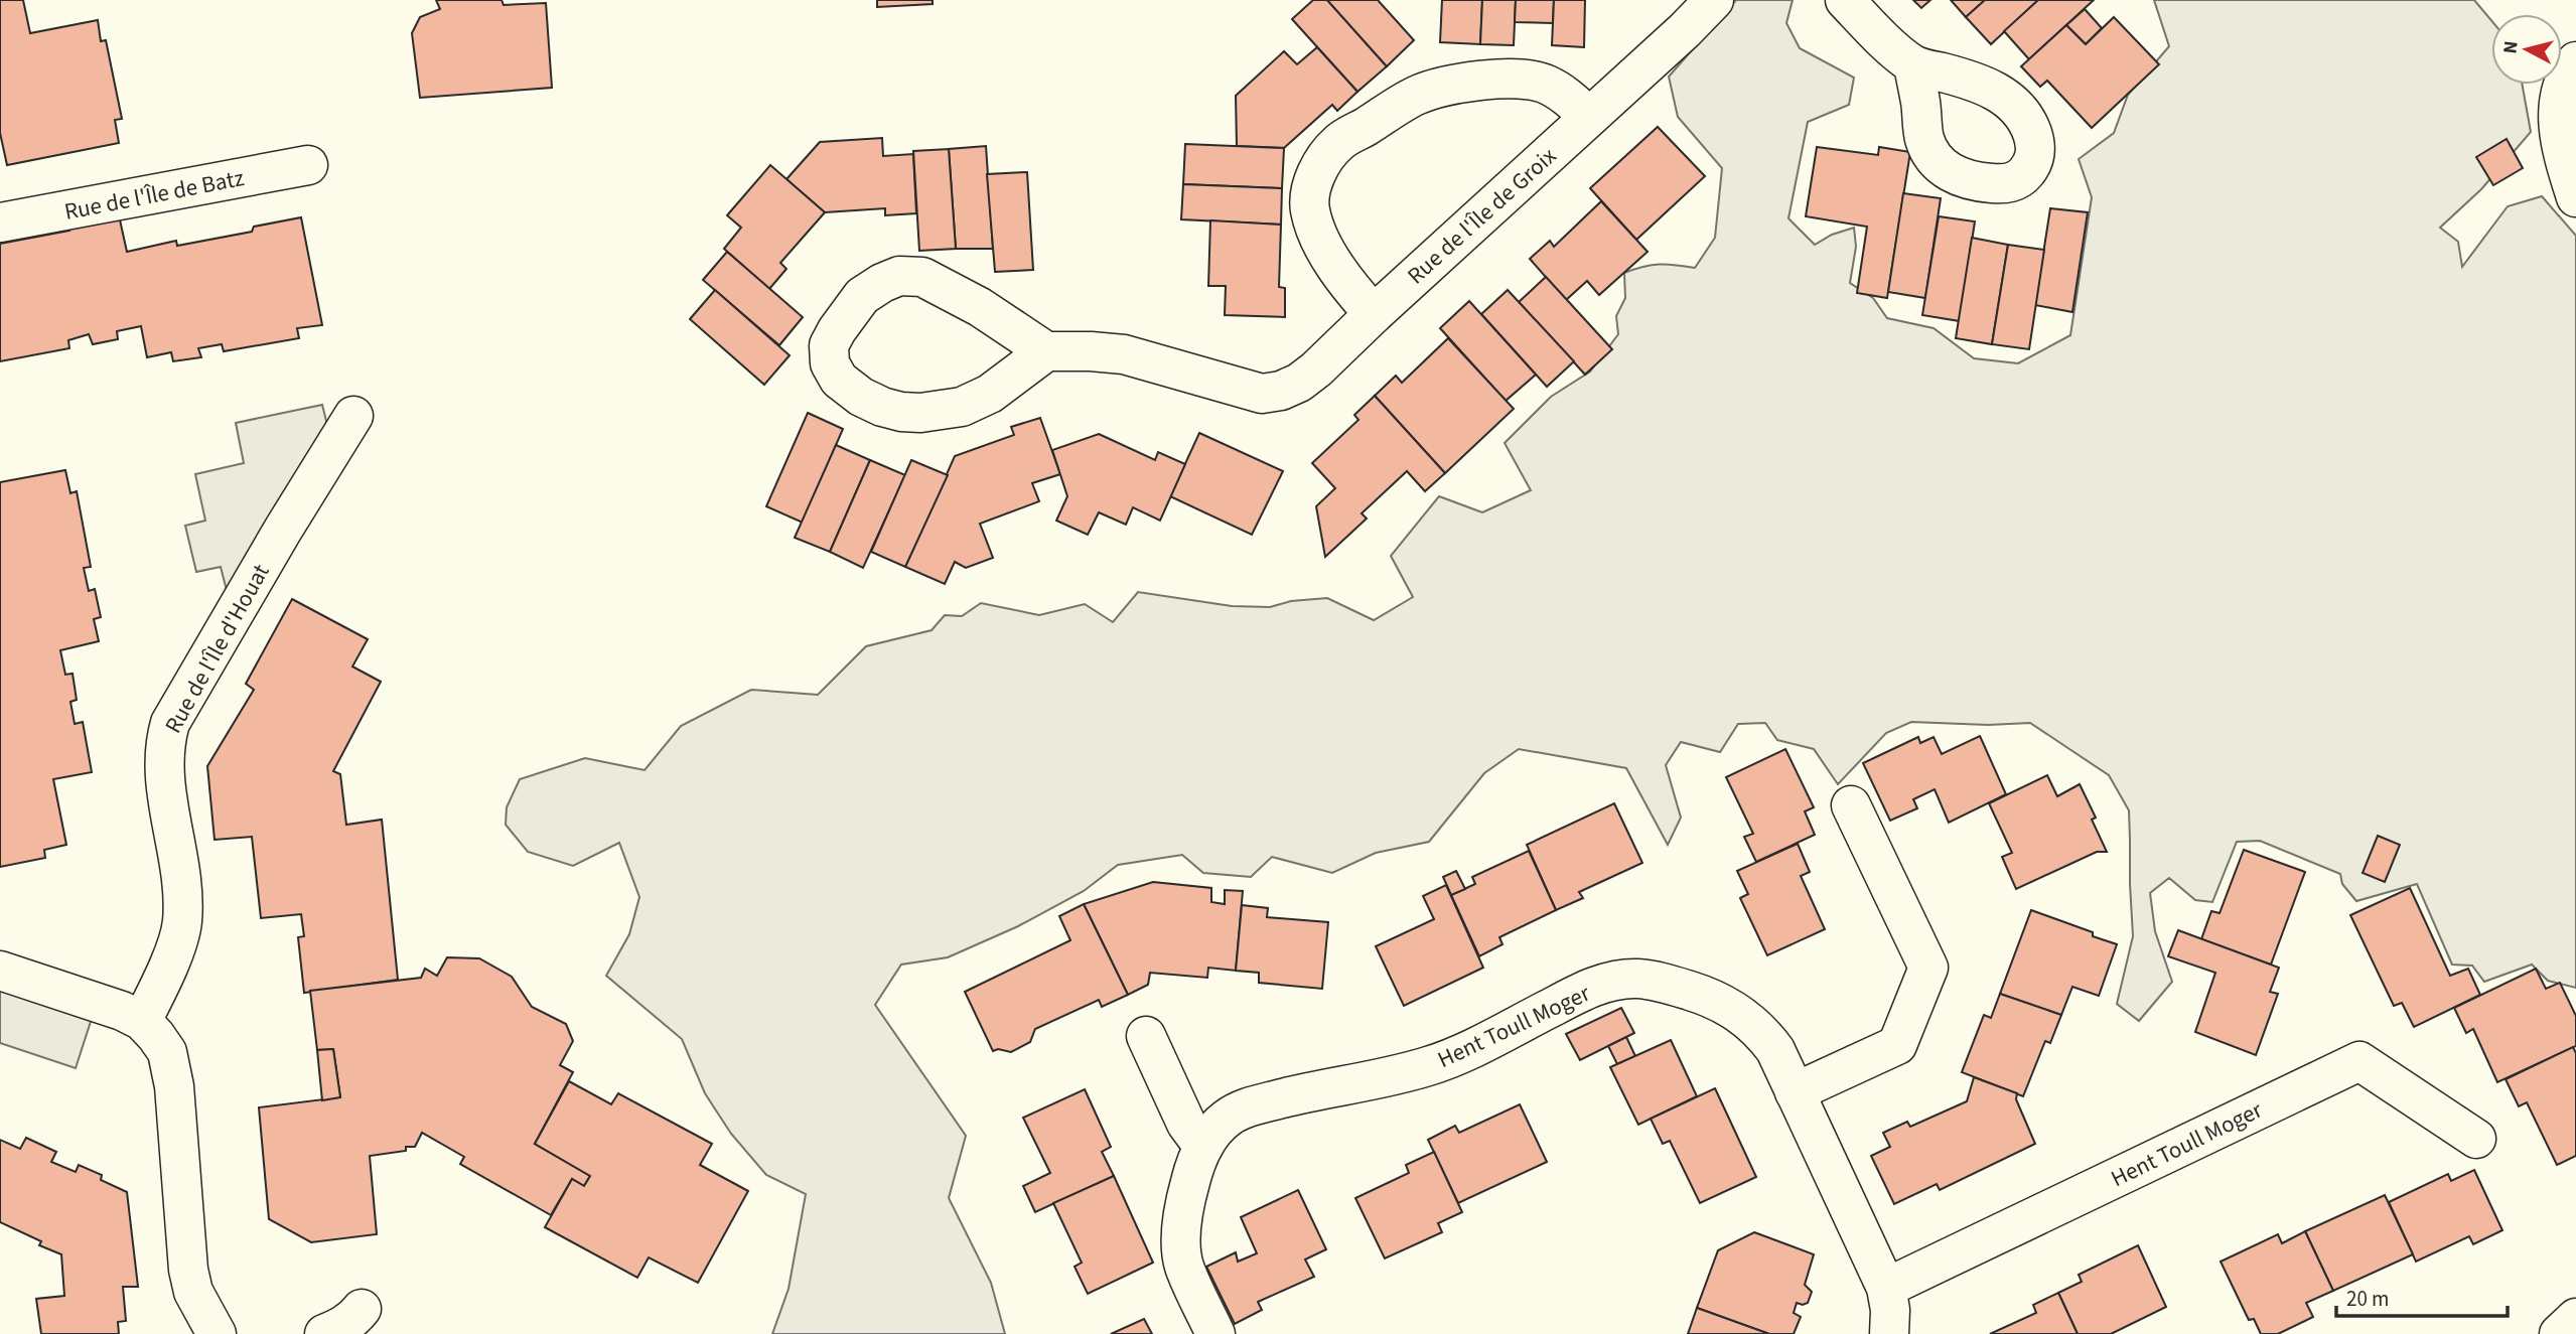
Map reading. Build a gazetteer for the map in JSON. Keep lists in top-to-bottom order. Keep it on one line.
{"streets":{"street":["Rue de l'Île de Batz","Rue de l'Île de Groix","Rue de l'Île d'Houat","Hent Toull Moger"]},"scale_bar":"20 m","north":"left"}
